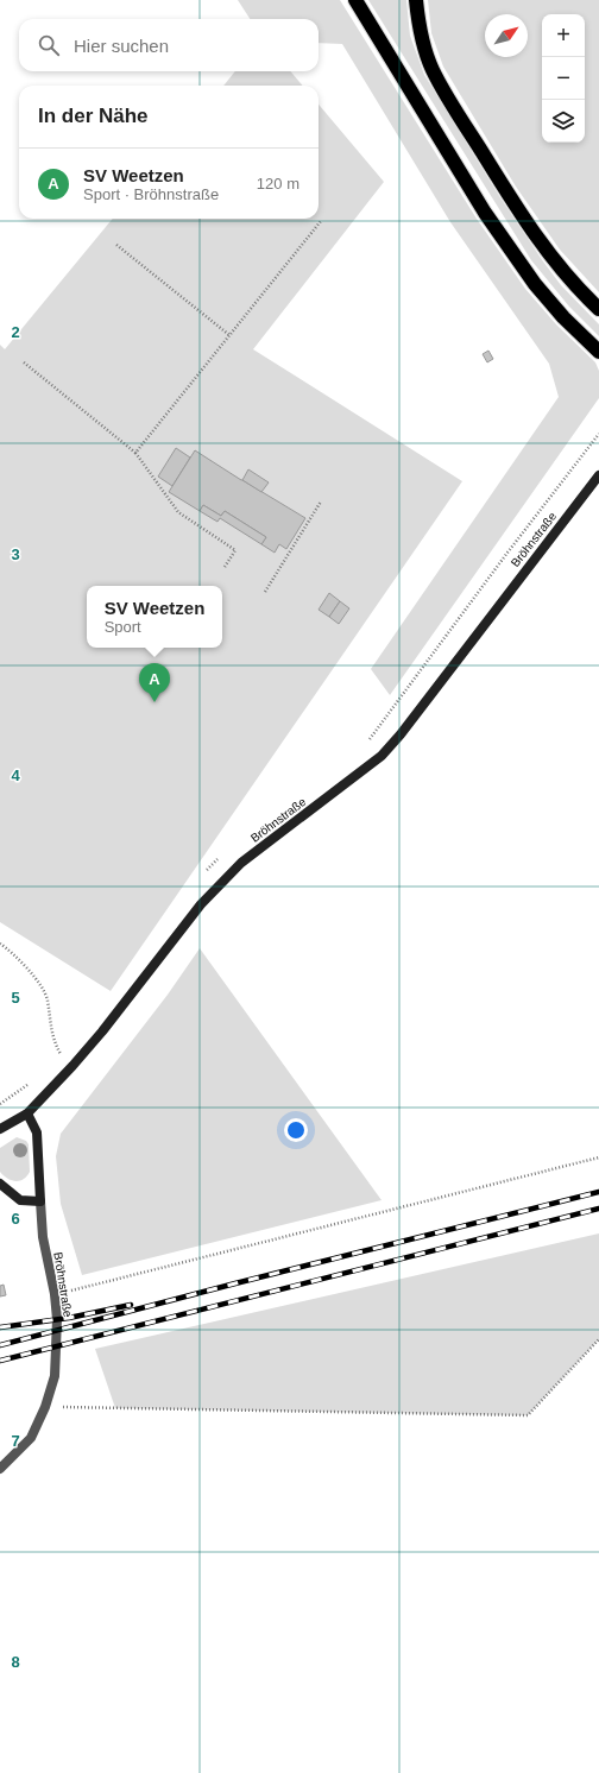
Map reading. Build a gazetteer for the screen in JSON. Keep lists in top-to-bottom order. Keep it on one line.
{"streets":{"street":["Bröhnstraße"]},"north":"top right","page":{"map_buttons":["+","−"],"search":"Hier suchen","heading":"In der Nähe","list":[{"mark":"A","name":"SV Weetzen","note":"Sport · Bröhnstraße","value":"120 m"}],"popup":["SV Weetzen","Sport"],"pins":"A"},"grid":{"rows":["2","3","4","5","6","7","8"]}}
